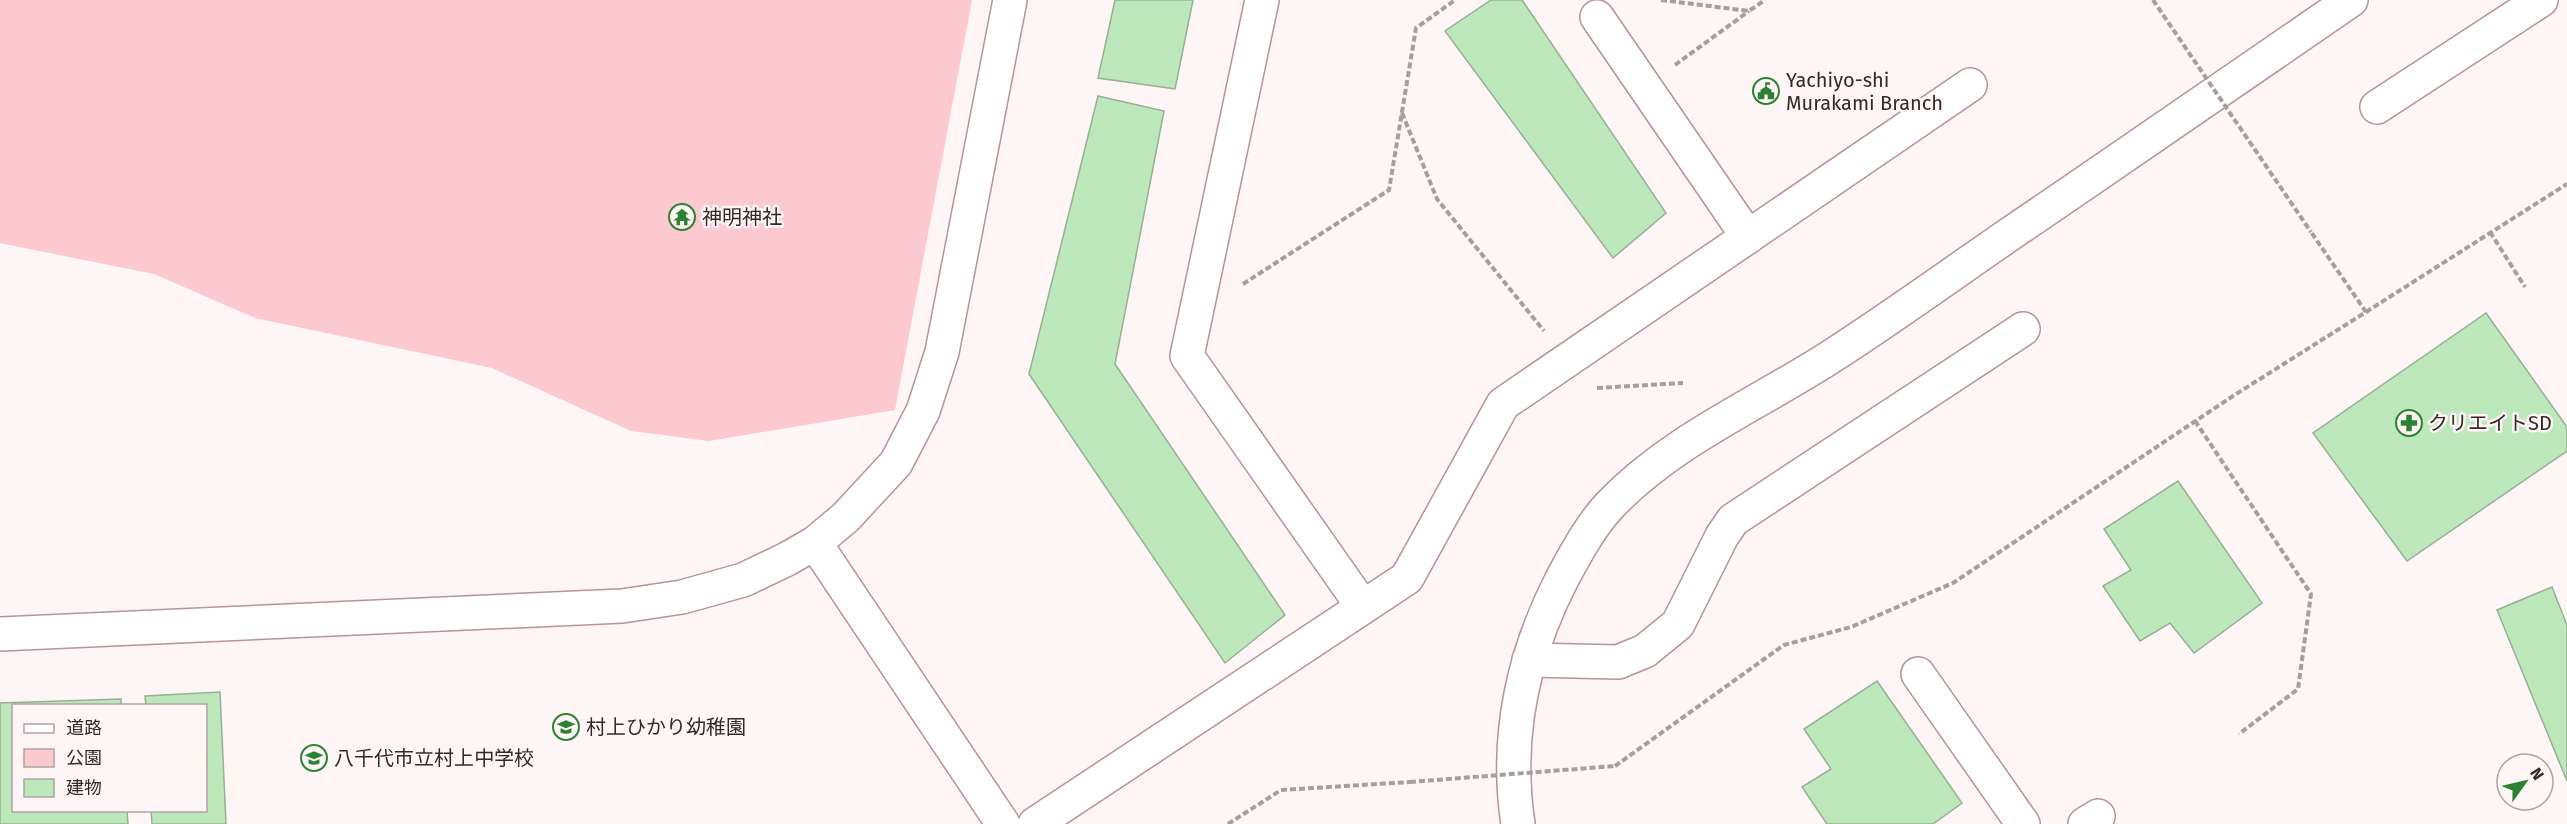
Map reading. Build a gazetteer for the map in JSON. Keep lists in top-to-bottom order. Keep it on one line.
{"places":{"public building":["Yachiyo-shi Murakami Branch"],"temple":["神明神社"],"pharmacy":["クリエイトSD"],"school or university":["村上ひかり幼稚園","八千代市立村上中学校"]},"legend":["道路","公園","建物"],"north":"top right"}
